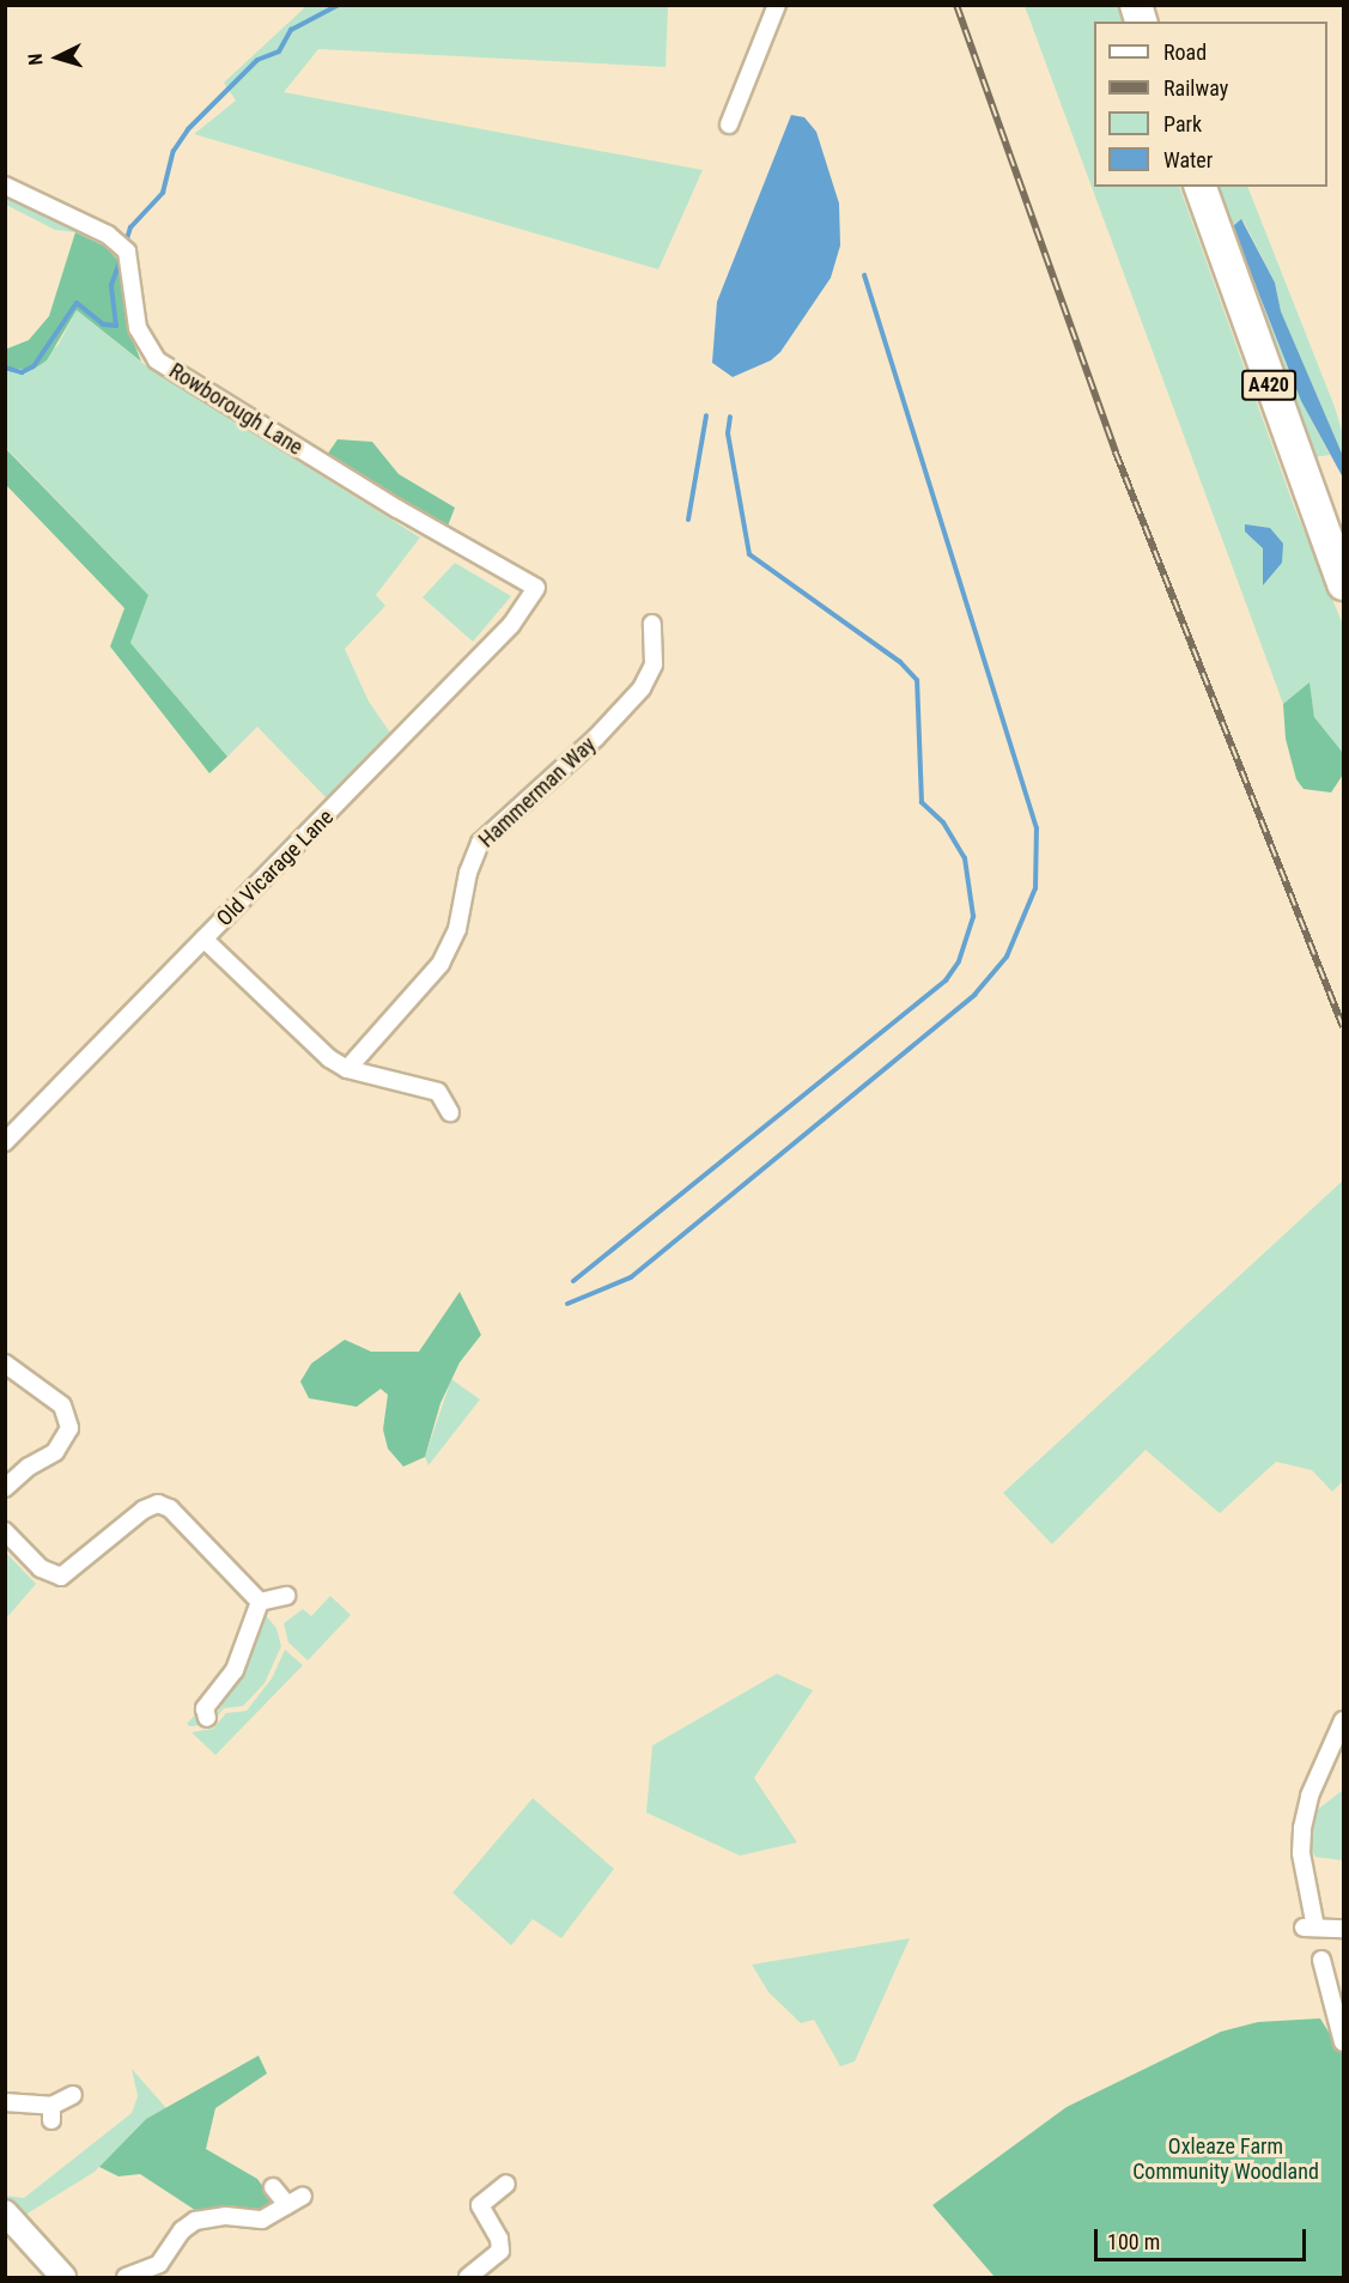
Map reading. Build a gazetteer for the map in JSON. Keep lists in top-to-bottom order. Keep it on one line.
{"streets":{"highway":["A420"],"street":["Rowborough Lane","Hammerman Way","Old Vicarage Lane"]},"crossings":[["Rowborough Lane","Old Vicarage Lane"]],"parks":["Oxleaze Farm Community Woodland"],"legend":["Road","Railway","Park","Water"],"scale_bar":"100 m","north":"left"}
